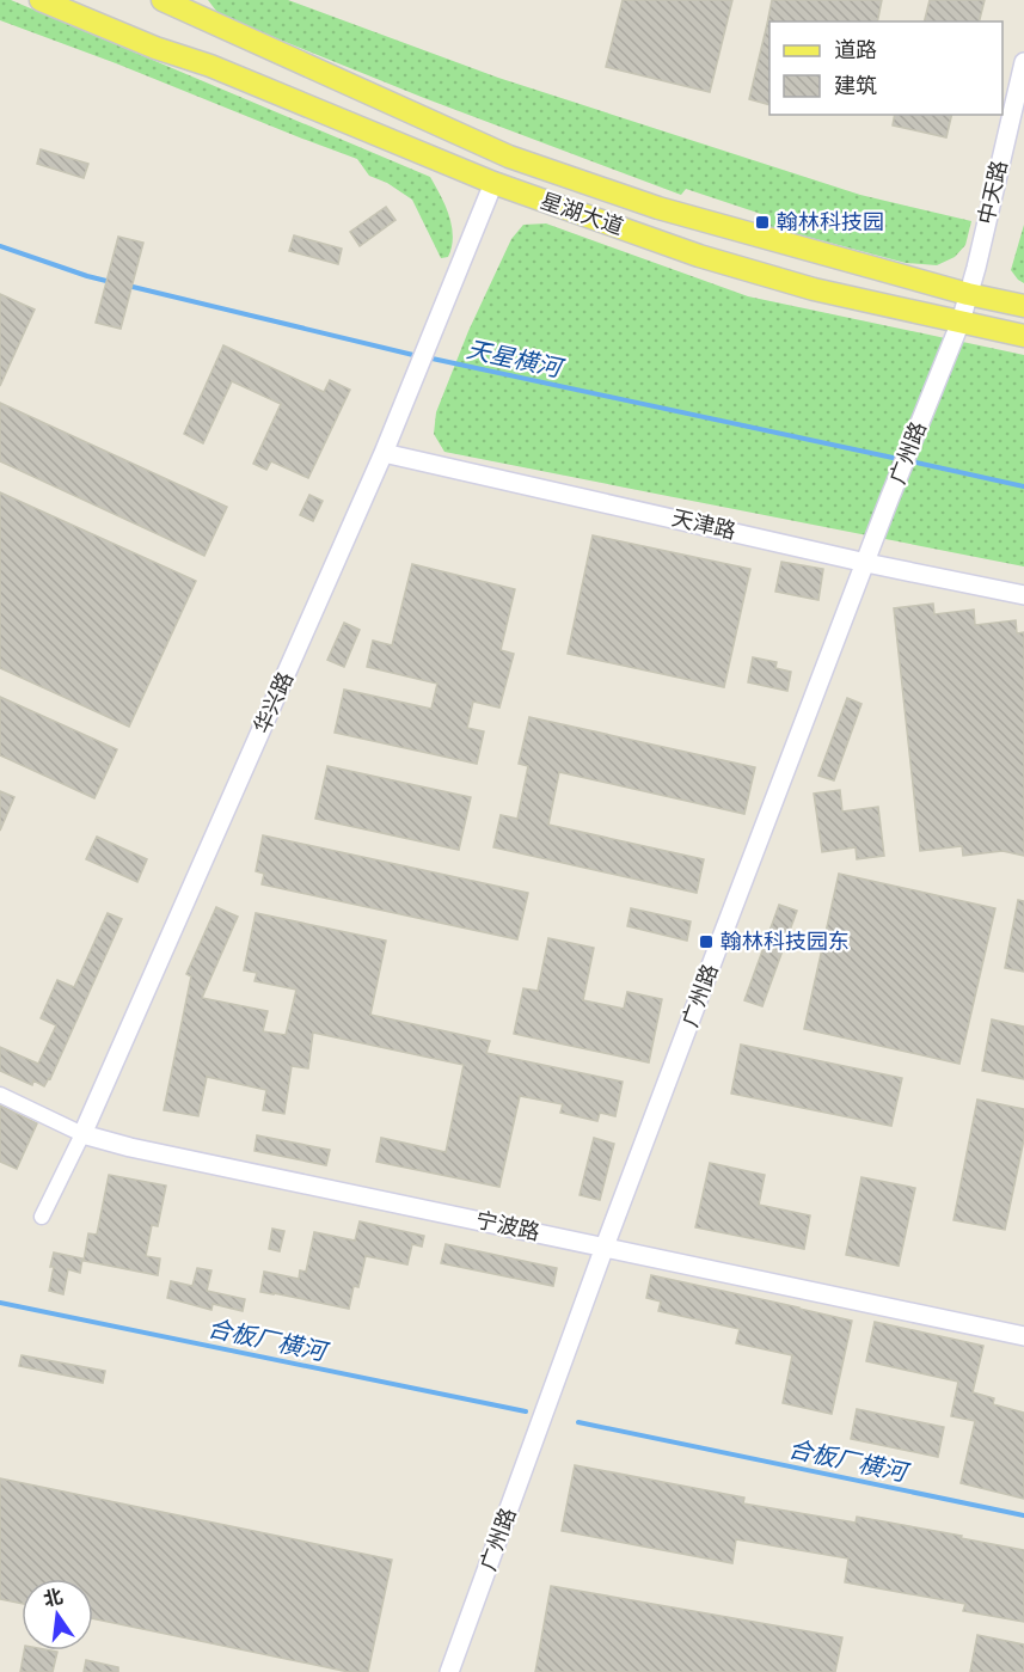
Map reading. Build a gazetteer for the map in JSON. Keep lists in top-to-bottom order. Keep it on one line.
{"streets":{"main road":["星湖大道"],"street":["中天路","广州路","天津路","华兴路","宁波路"]},"crossings":[["中天路","星湖大道"],["中天路","广州路"],["星湖大道","广州路"],["星湖大道","华兴路"],["广州路","天津路"],["广州路","宁波路"],["天津路","华兴路"],["华兴路","宁波路"]],"water":["天星横河","合板厂横河"],"places":{"transit":["翰林科技园","翰林科技园东"]},"legend":["道路","建筑"],"north":"top"}
